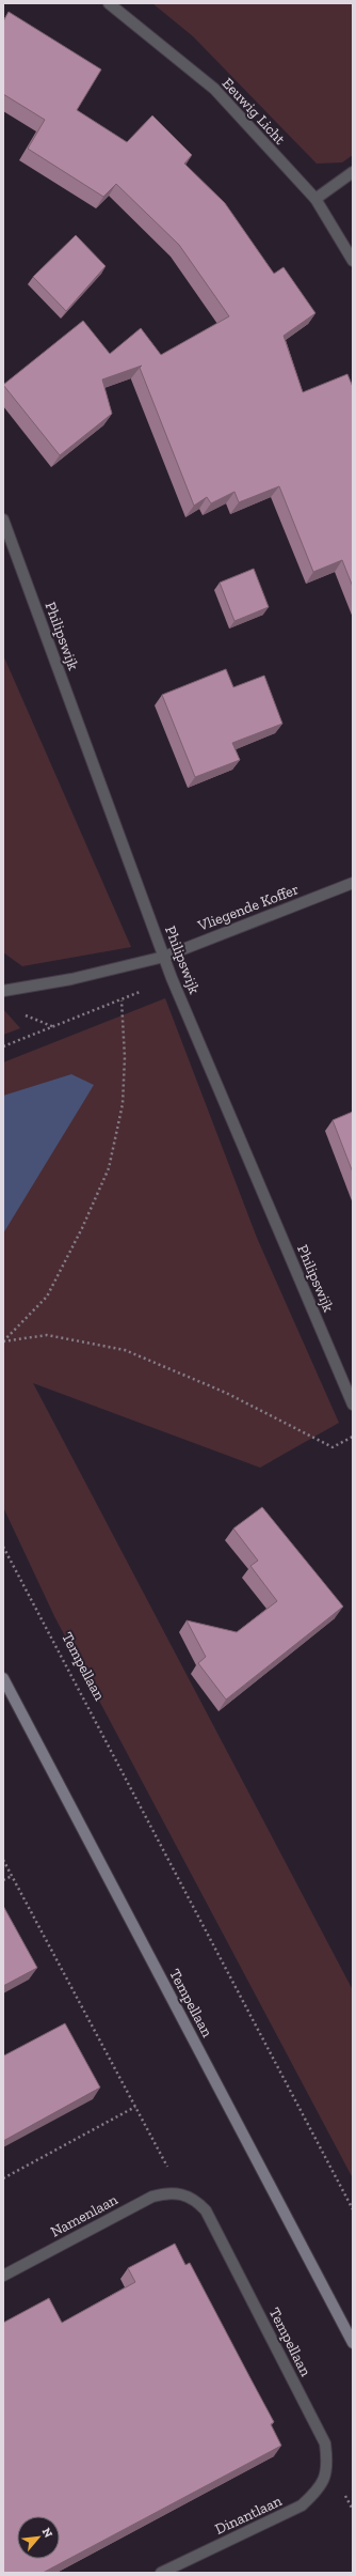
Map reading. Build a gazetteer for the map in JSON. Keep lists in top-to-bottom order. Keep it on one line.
{"streets":{"main road":["Tempellaan"],"street":["Eeuwig Licht","Philipswijk","Vliegende Koffer","Namenlaan","Dinantlaan"]},"crossings":[["Philipswijk","Vliegende Koffer"],["Tempellaan","Namenlaan"],["Tempellaan","Dinantlaan"]],"north":"top right"}
